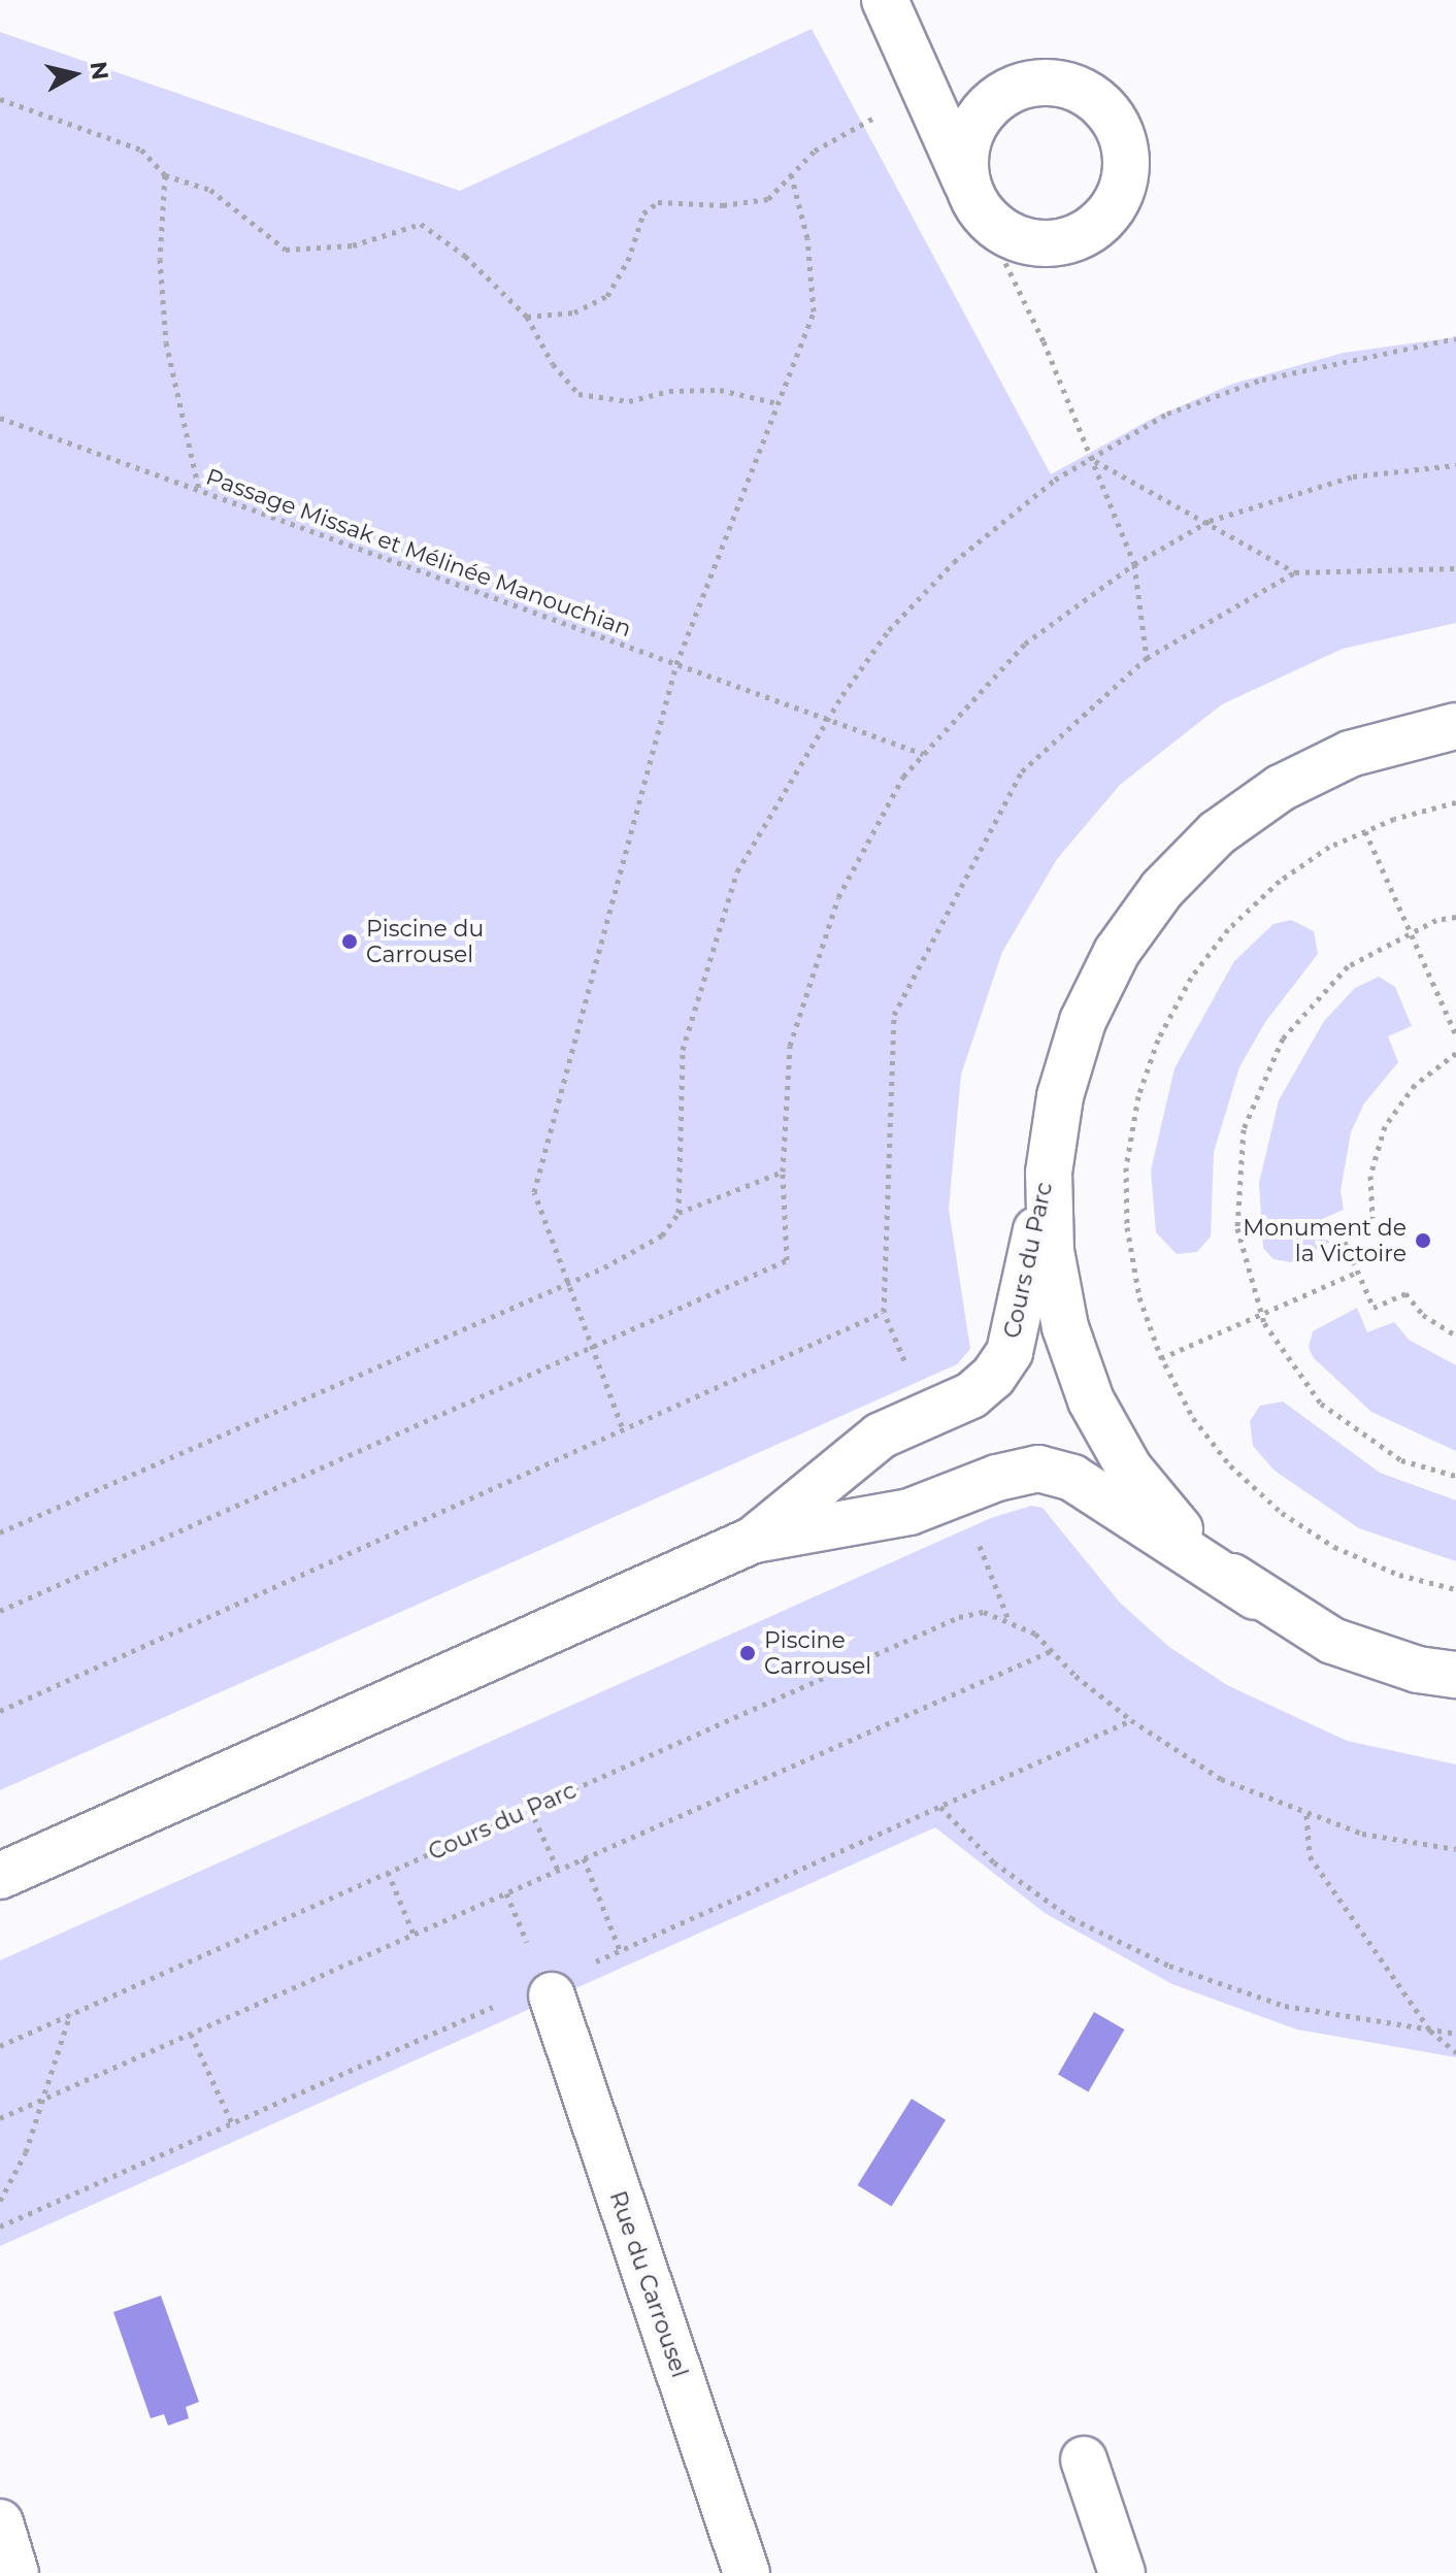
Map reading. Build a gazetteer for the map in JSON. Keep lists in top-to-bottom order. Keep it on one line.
{"streets":{"street":["Cours du Parc","Rue du Carrousel"],"path":["Passage Missak et Mélinée Manouchian"]},"places":["Piscine du Carrousel","Monument de la Victoire","Piscine Carrousel"],"north":"right"}
